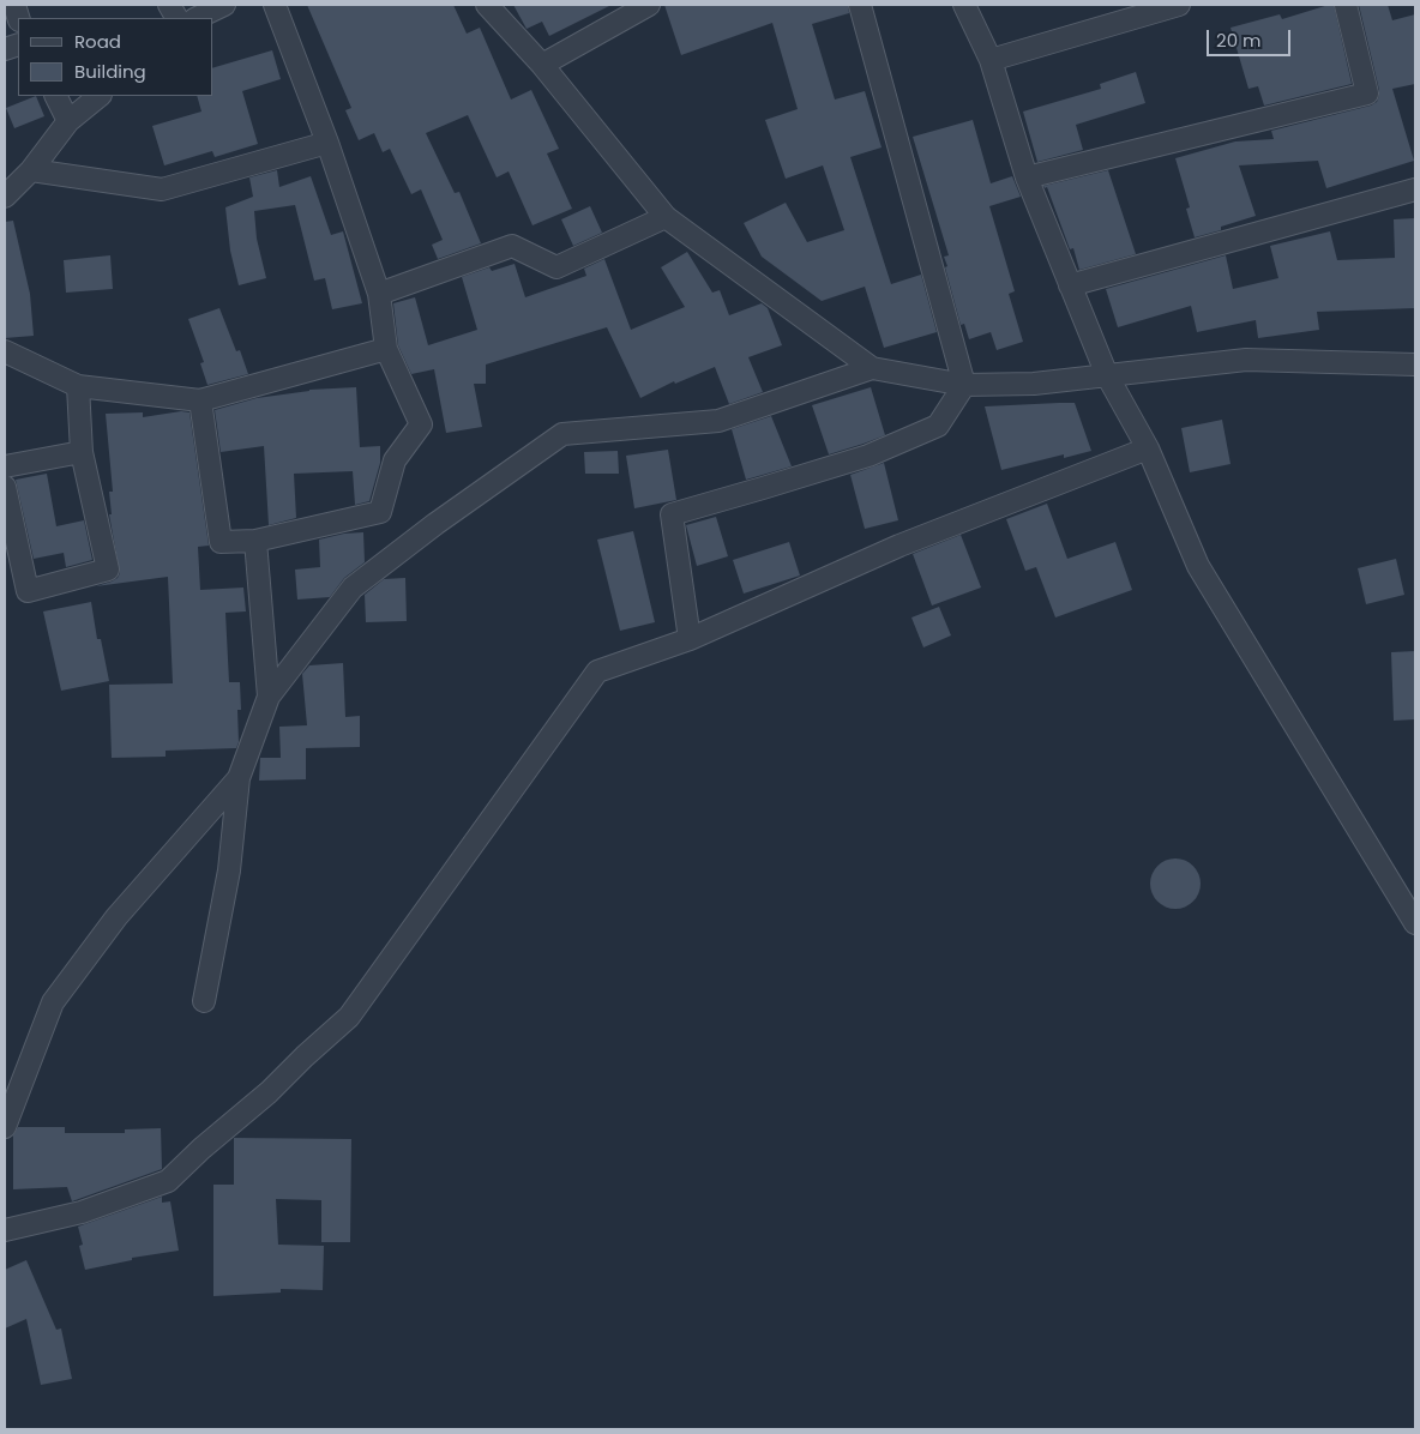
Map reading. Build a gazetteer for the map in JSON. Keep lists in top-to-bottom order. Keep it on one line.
{"legend":["Road","Building"],"scale_bar":"20 m"}
